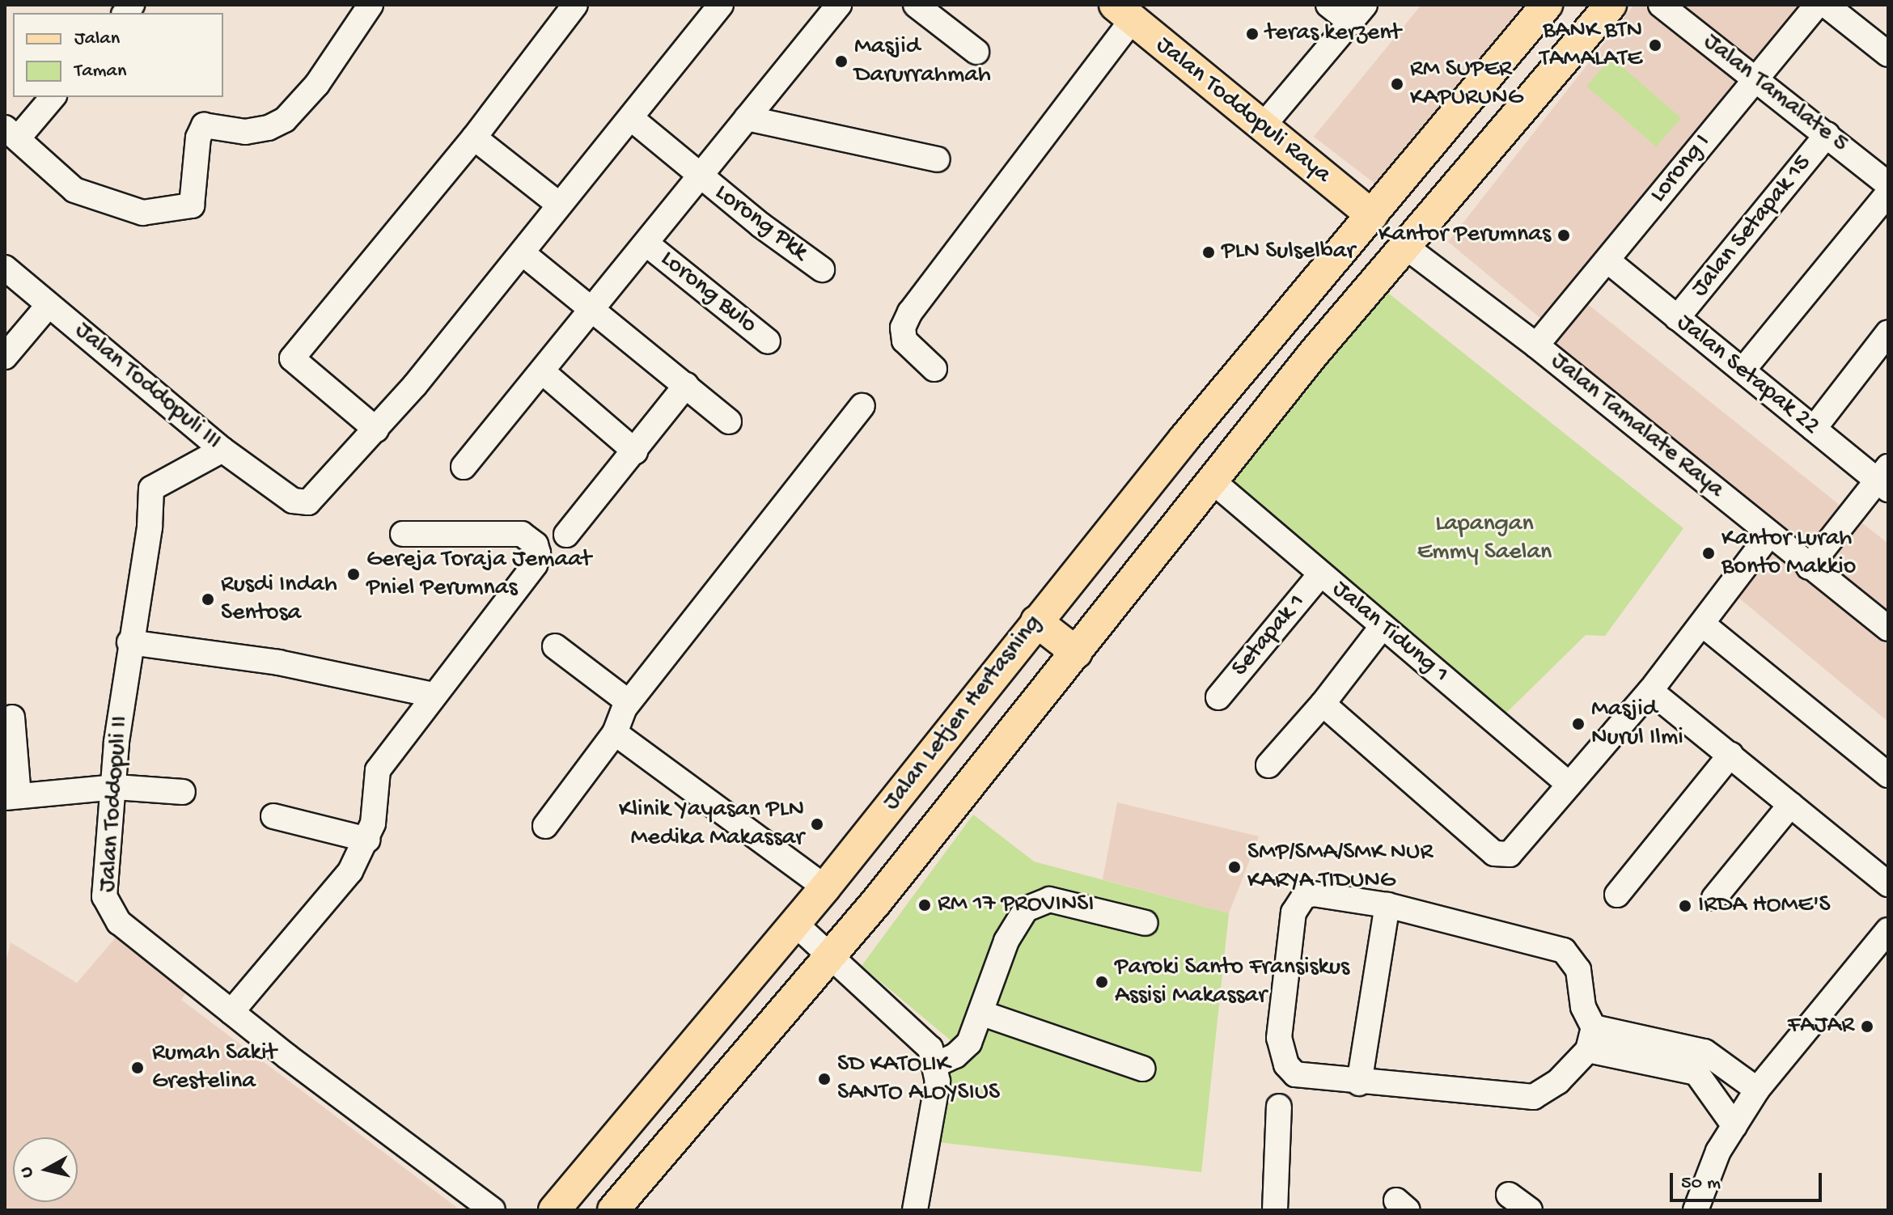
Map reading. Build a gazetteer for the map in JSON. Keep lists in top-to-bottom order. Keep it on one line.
{"streets":{"main road":["Jalan Toddopuli Raya","Jalan Letjen Hertasning"],"street":["Jalan Tamalate 5","Lorong I","Lorong Pkk","Jalan Setapak 15","Lorong Bulo","Jalan Setapak 22","Jalan Toddopuli III","Jalan Tamalate Raya","Jalan Tidung 1","Setapak 1","Jalan Toddopuli II"]},"crossings":[["Jalan Tamalate 5","Lorong I"],["Jalan Tamalate 5","Jalan Setapak 15"],["Jalan Toddopuli Raya","Jalan Letjen Hertasning"],["Lorong I","Jalan Setapak 22"],["Lorong I","Jalan Tamalate Raya"],["Jalan Setapak 15","Jalan Setapak 22"],["Jalan Toddopuli III","Jalan Toddopuli II"],["Jalan Tamalate Raya","Jalan Letjen Hertasning"],["Jalan Tidung 1","Setapak 1"],["Jalan Tidung 1","Jalan Letjen Hertasning"]],"parks":["Lapangan Emmy Saelan"],"places":["teras kerzent","BANK BTN TAMALATE","Masjid Darurrahmah","RM SUPER KAPURUNG","Kantor Perumnas","PLN Sulselbar","Kantor Lurah Bonto Makkio","Gereja Toraja Jemaat Pniel Perumnas","Rusdi Indah Sentosa","Masjid Nurul Ilmi","Klinik Yayasan PLN Medika Makassar","SMP/SMA/SMK NUR KARYA TIDUNG","RM 17 PROVINSI","IRDA HOME'S","Paroki Santo Fransiskus Assisi Makassar","FAJAR","Rumah Sakit Grestelina","SD KATOLIK SANTO ALOYSIUS"],"legend":["Jalan","Taman"],"scale_bar":"50 m","north":"left"}
